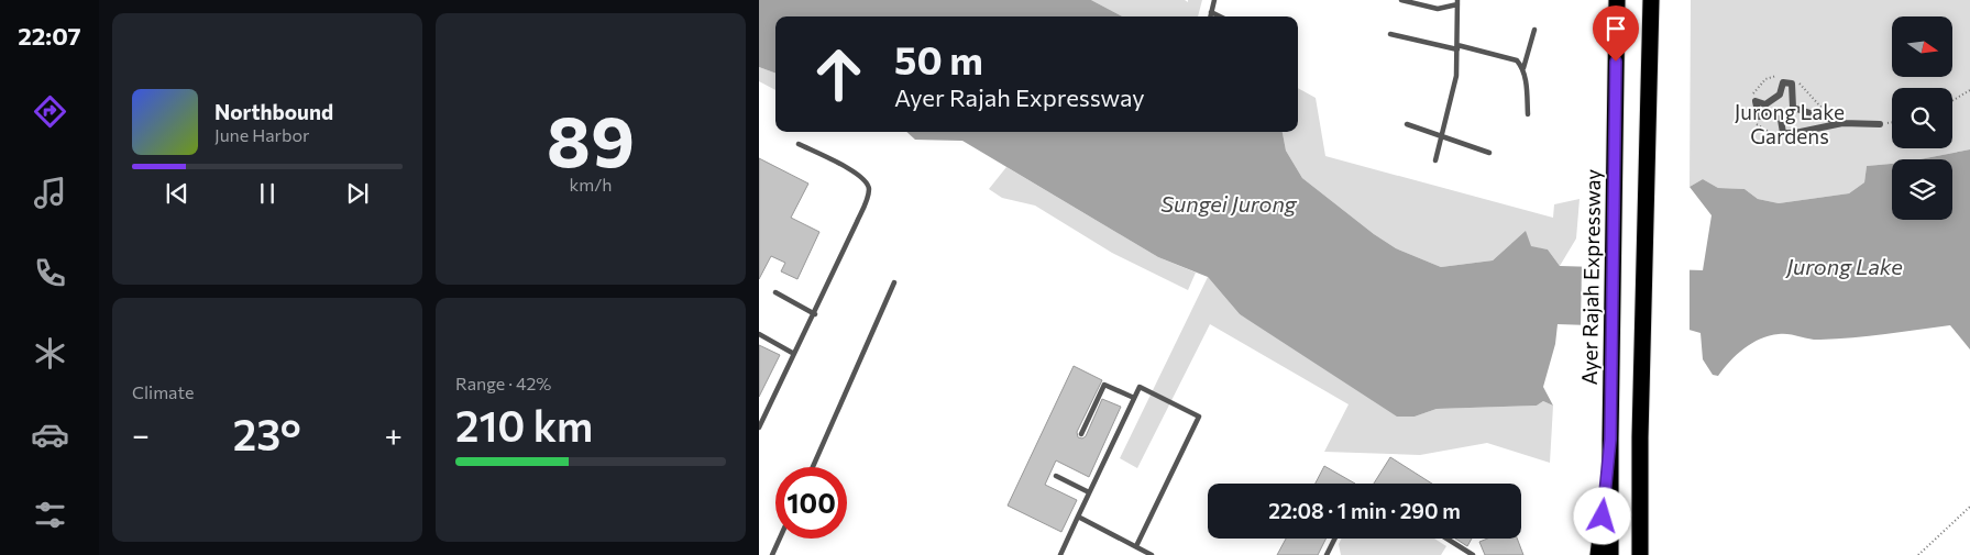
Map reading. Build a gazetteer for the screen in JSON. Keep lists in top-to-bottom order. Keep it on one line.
{"streets":{"highway":["Ayer Rajah Expressway"]},"water":["Sungei Jurong","Jurong Lake"],"parks":["Jurong Lake Gardens"],"north":"right","page":{"tabs":"22:07","tile":[["89","km/h"],"Climate",["Range · 42%","210 km"]],"turn":["50 m","Ayer Rajah Expressway"],"song":["Northbound","June Harbor"],"heat":["−","23°","+"],"limit":"100","trip":"22:08 · 1 min · 290 m"}}
